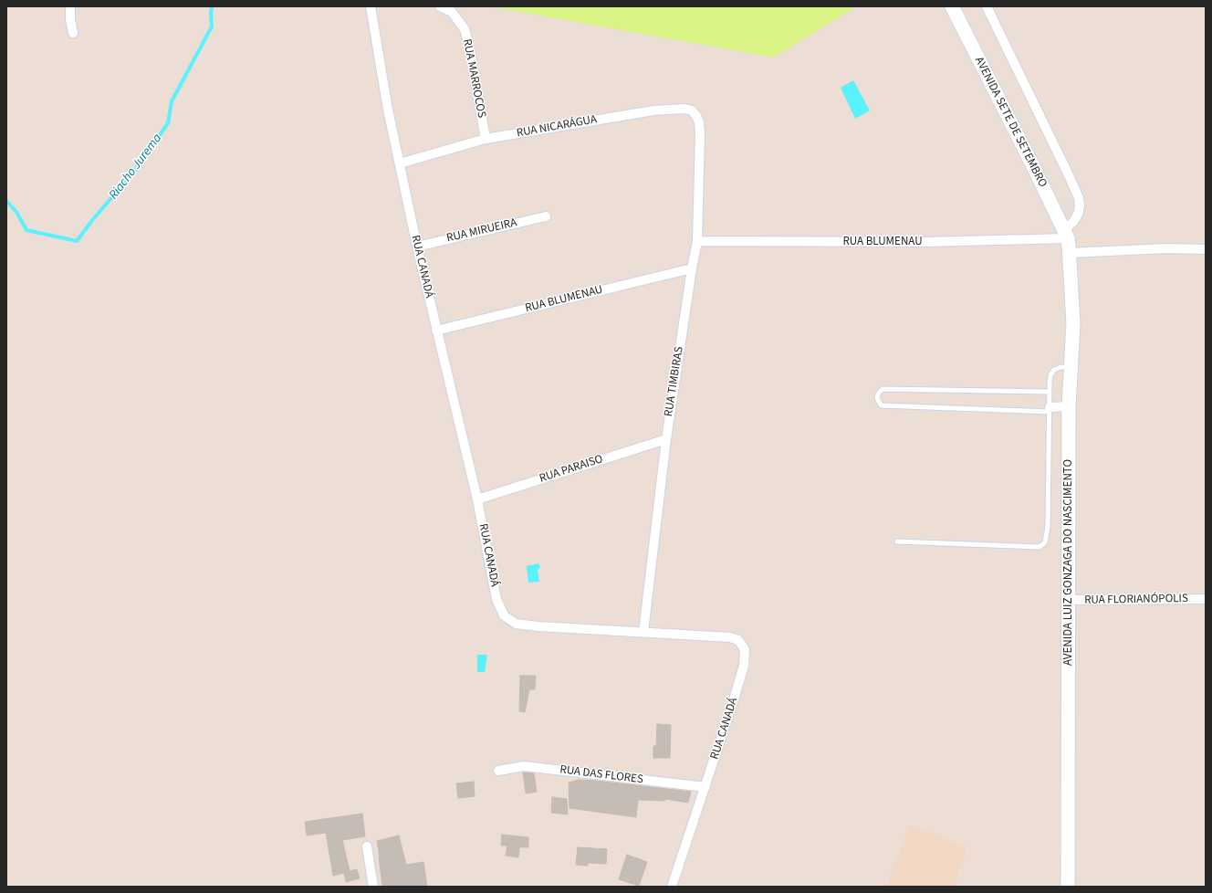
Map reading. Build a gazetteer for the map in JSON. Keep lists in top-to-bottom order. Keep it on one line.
{"streets":{"main road":["AVENIDA SETE DE SETEMBRO","AVENIDA LUIZ GONZAGA DO NASCIMENTO"],"street":["RUA MARROCOS","RUA NICARÁGUA","RUA MIRUEIRA","RUA BLUMENAU","RUA CANADÁ","RUA TIMBIRAS","RUA PARAISO","RUA FLORIANÓPOLIS","RUA DAS FLORES"]},"crossings":[["RUA MARROCOS","RUA NICARÁGUA"],["AVENIDA SETE DE SETEMBRO","RUA BLUMENAU"],["AVENIDA SETE DE SETEMBRO","AVENIDA LUIZ GONZAGA DO NASCIMENTO"],["RUA NICARÁGUA","RUA CANADÁ"],["RUA NICARÁGUA","RUA TIMBIRAS"],["RUA MIRUEIRA","RUA CANADÁ"],["RUA BLUMENAU","RUA CANADÁ"],["RUA BLUMENAU","RUA TIMBIRAS"],["RUA BLUMENAU","AVENIDA LUIZ GONZAGA DO NASCIMENTO"],["RUA CANADÁ","RUA TIMBIRAS"],["RUA CANADÁ","RUA PARAISO"],["RUA CANADÁ","RUA DAS FLORES"],["RUA TIMBIRAS","RUA PARAISO"],["AVENIDA LUIZ GONZAGA DO NASCIMENTO","RUA FLORIANÓPOLIS"]],"water":["Riacho Jurema"]}
